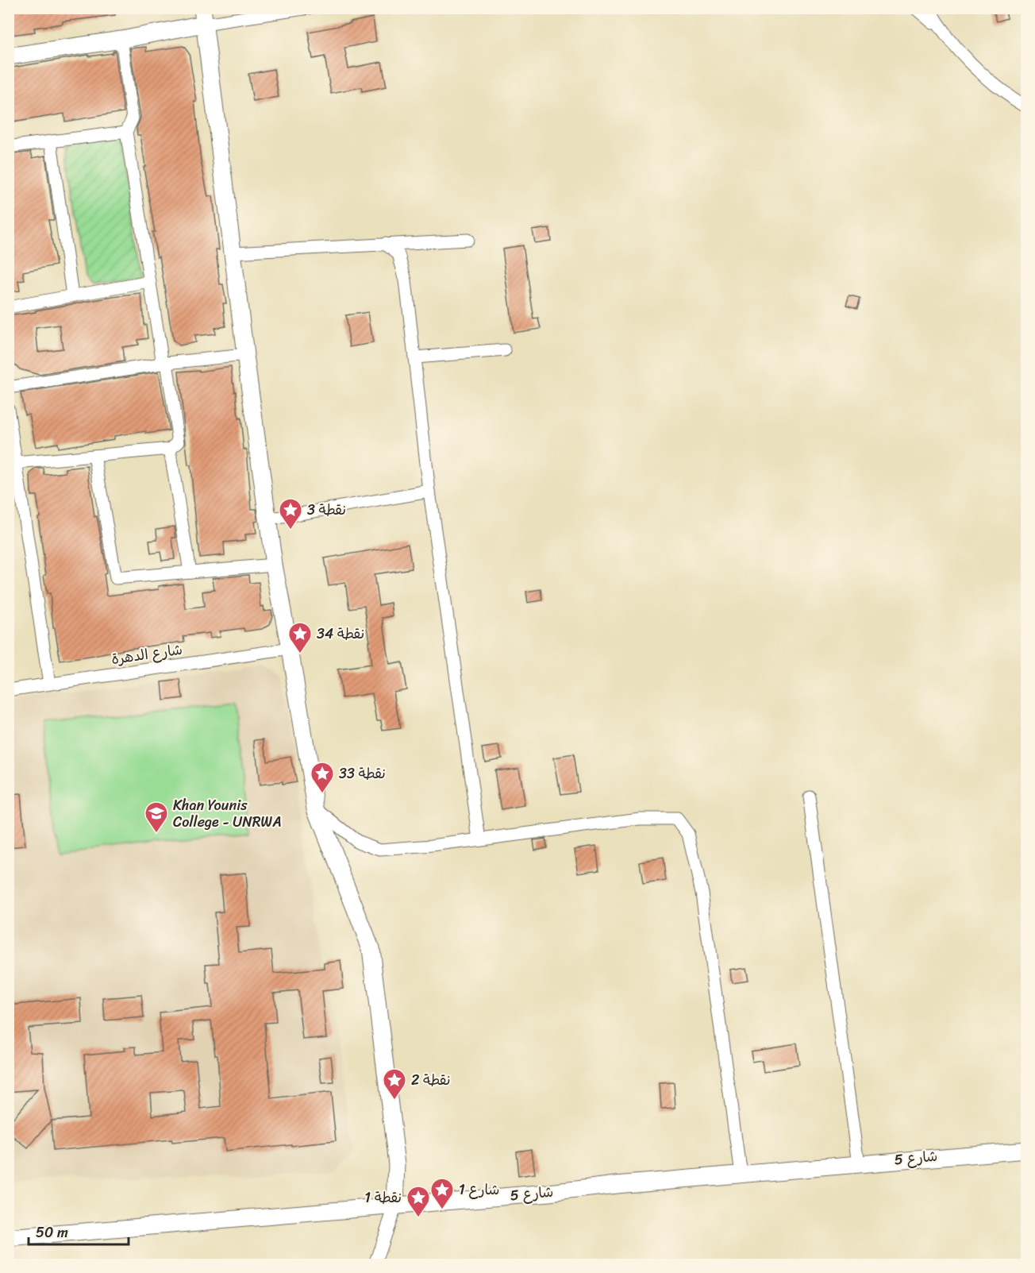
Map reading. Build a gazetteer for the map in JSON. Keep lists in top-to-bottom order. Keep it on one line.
{"streets":{"street":["شارع الدهرة","شارع 5"]},"places":{"place":["نقطة 3","نقطة 34","نقطة 33","نقطة 2","شارع 1","نقطة 1"],"school or university":["Khan Younis College - UNRWA"]},"scale_bar":"50 m"}
